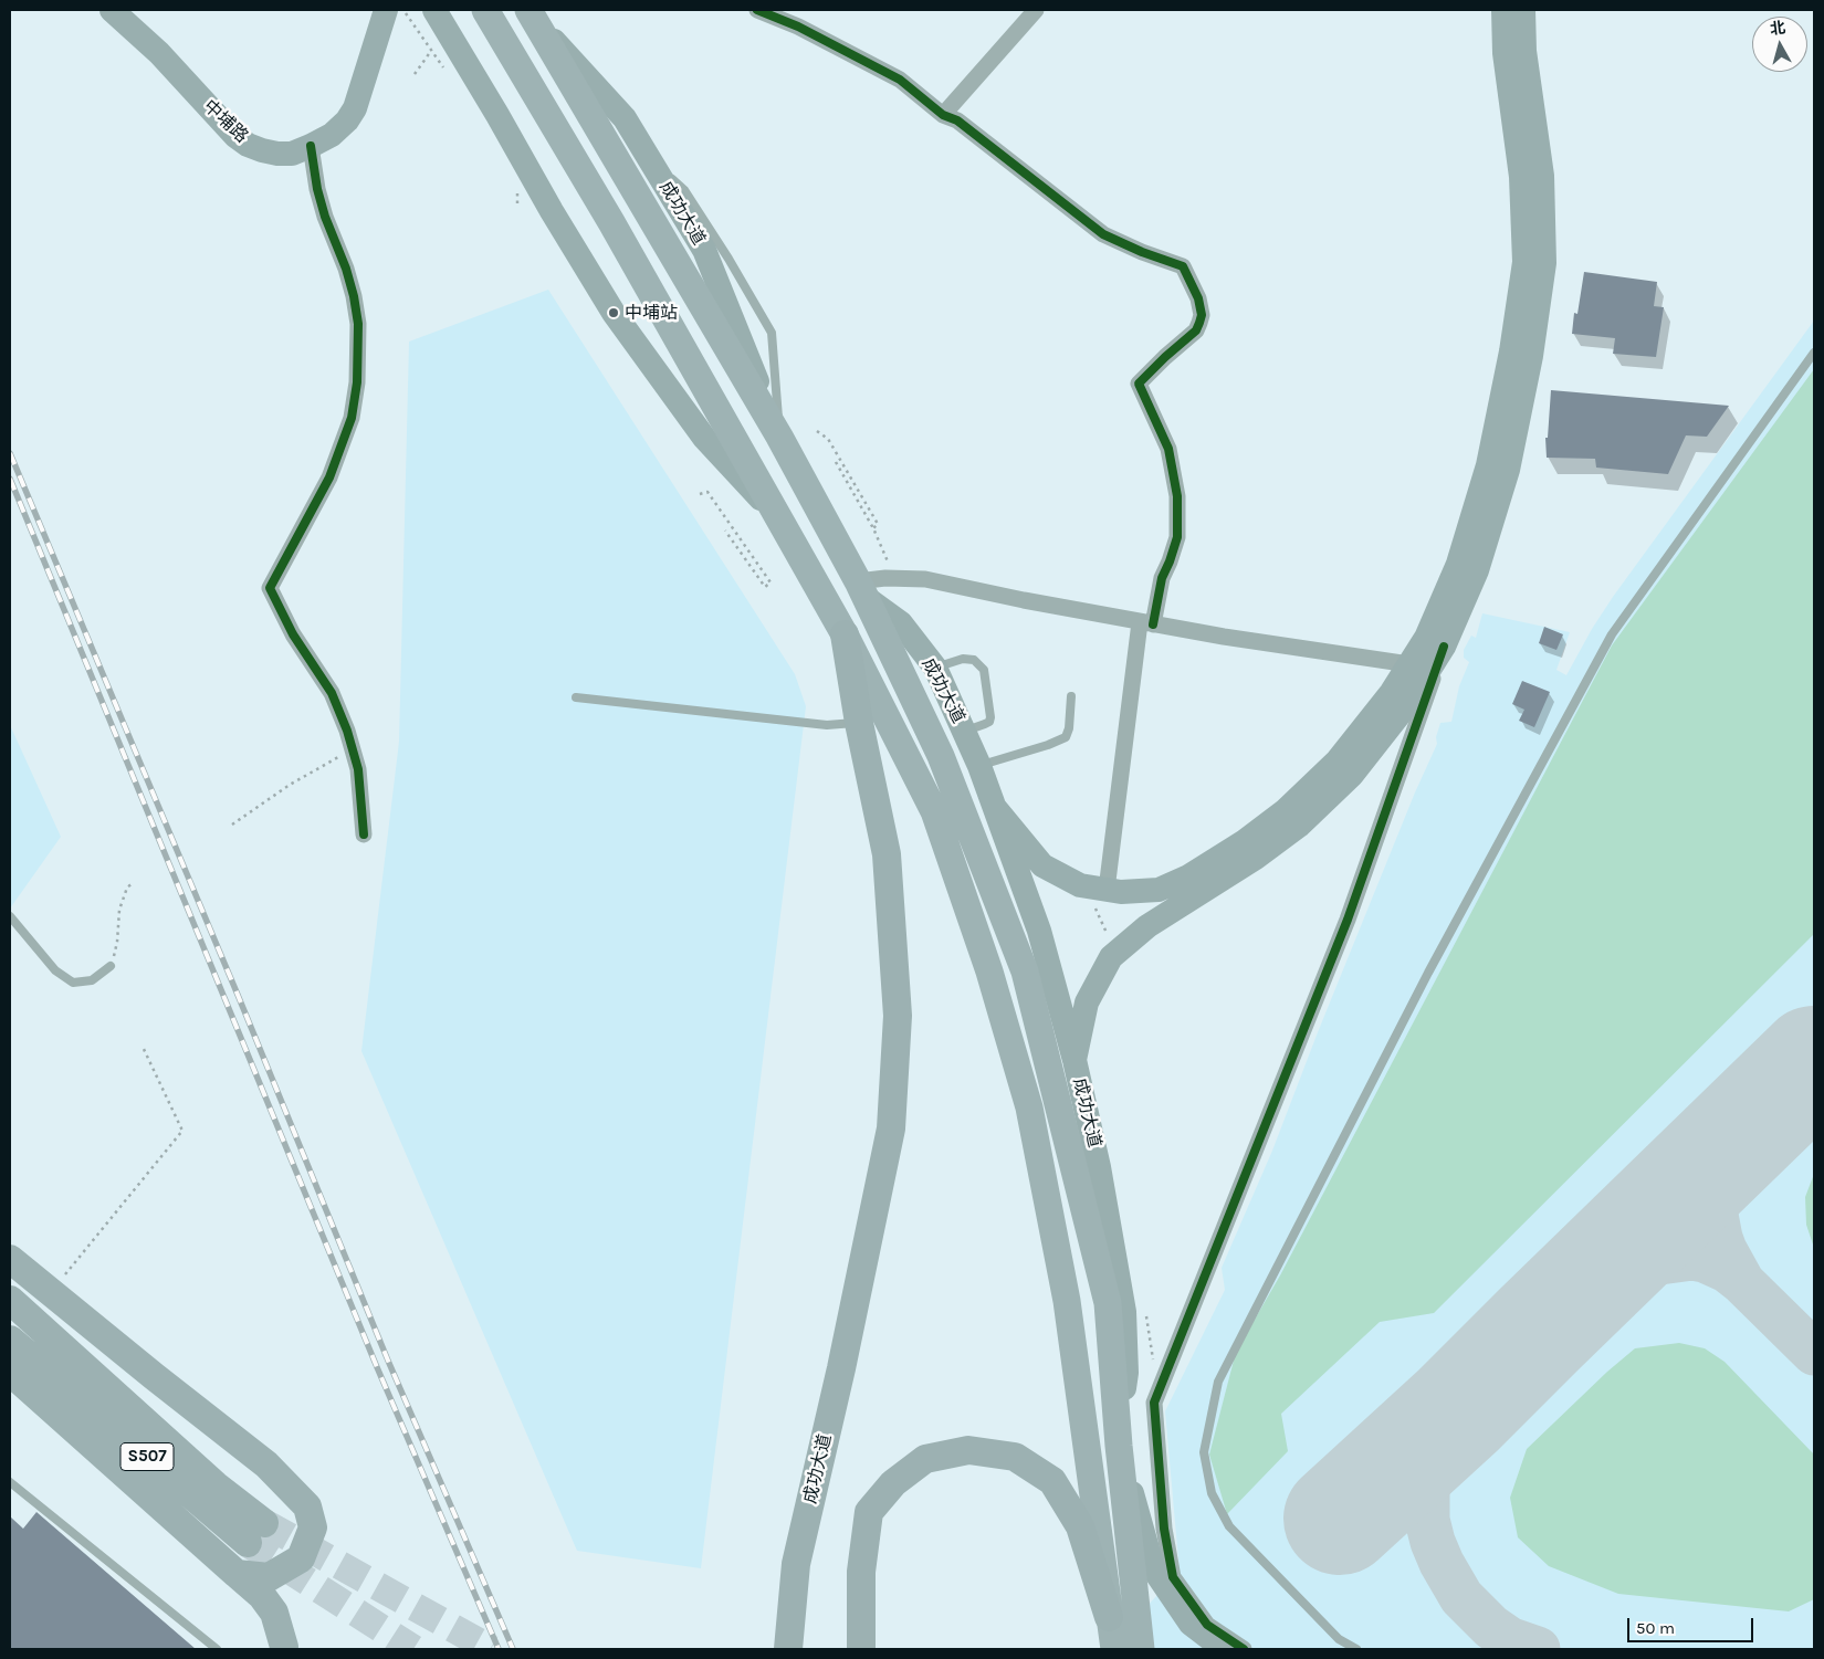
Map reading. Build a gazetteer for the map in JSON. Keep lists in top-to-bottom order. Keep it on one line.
{"streets":{"highway":["成功大道","S507"],"main road":["中埔路"]},"places":["中埔站"],"scale_bar":"50 m","north":"top"}
